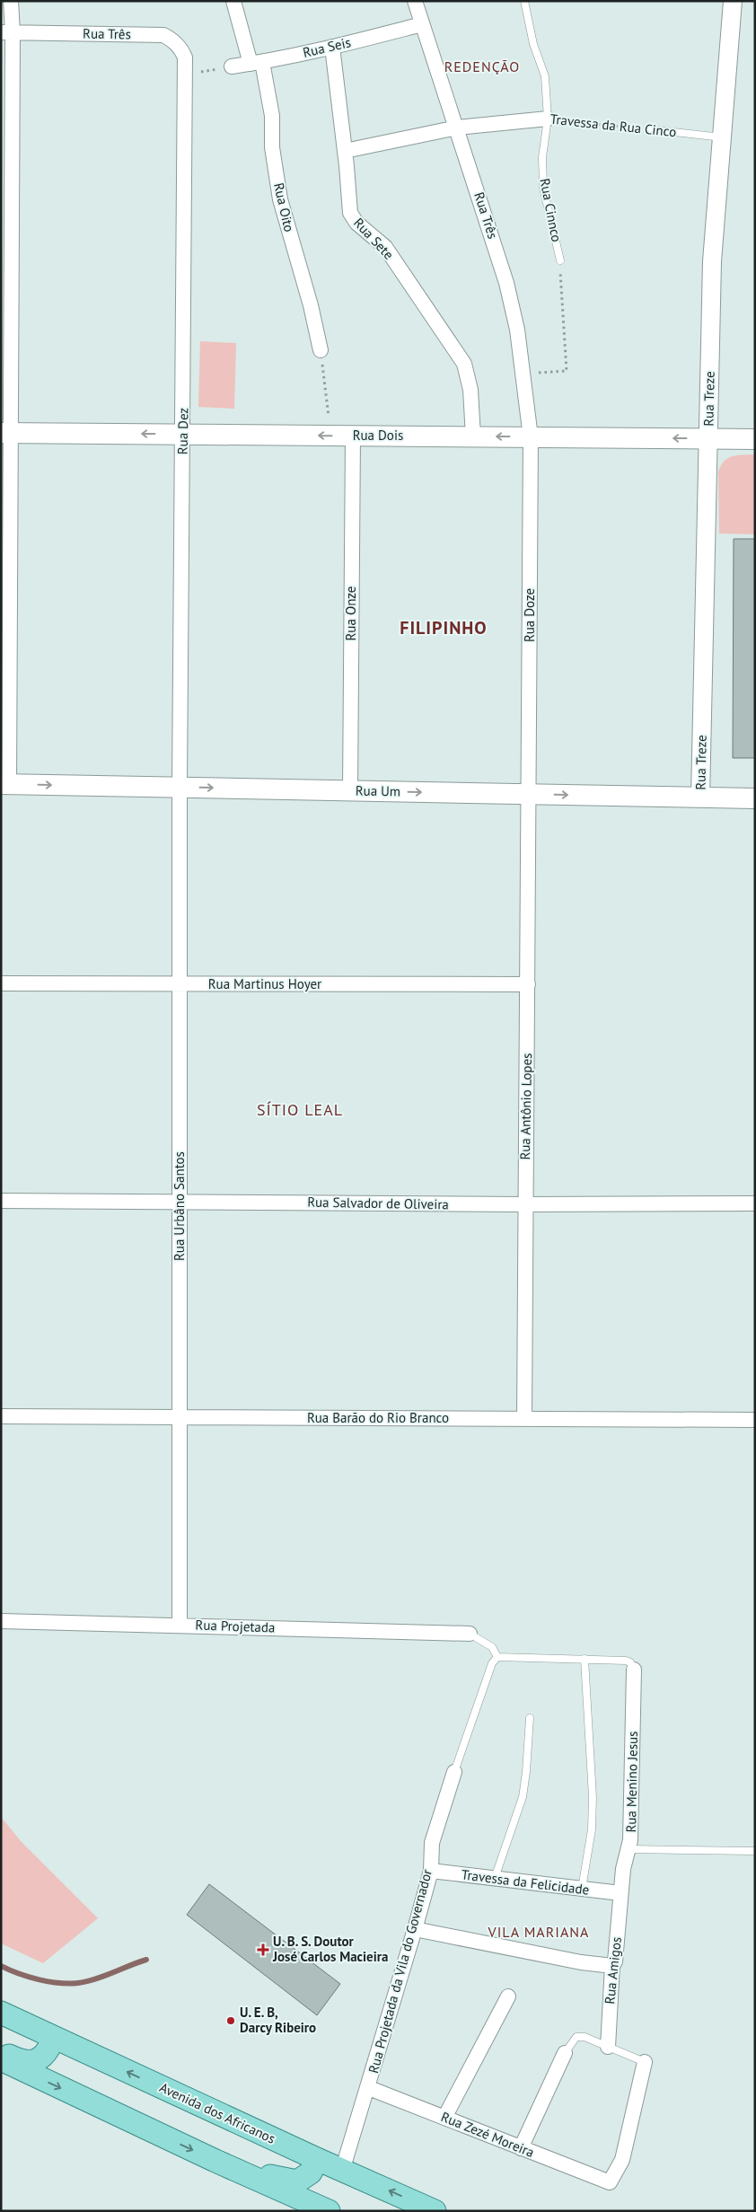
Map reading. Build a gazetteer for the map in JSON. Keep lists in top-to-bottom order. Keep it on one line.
{"streets":{"main road":["Rua Dois","Rua Um","Avenida dos Africanos"],"street":["Rua Três","Rua Seis","Travessa da Rua Cinco","Rua Oito","Rua Sete","Rua Treze","Rua Dez","Rua Onze","Rua Doze","Rua Martinus Hoyer","Rua Antônio Lopes","Rua Salvador de Oliveira","Rua Urbâno Santos","Rua Barão do Rio Branco","Rua Projetada","Rua Menino Jesus","Travessa da Felicidade","Rua Amigos","Rua Projetada da Vila do Governador","Rua Zezé Moreira"],"lane":["Rua Cinnco"]},"crossings":[["Rua Três","Rua Seis"],["Rua Três","Travessa da Rua Cinco"],["Rua Três","Rua Dez"],["Rua Três","Rua Dois"],["Rua Três","Rua Doze"],["Rua Seis","Rua Oito"],["Rua Seis","Rua Sete"],["Travessa da Rua Cinco","Rua Cinnco"],["Travessa da Rua Cinco","Rua Sete"],["Travessa da Rua Cinco","Rua Treze"],["Rua Sete","Rua Dois"],["Rua Treze","Rua Dois"],["Rua Treze","Rua Um"],["Rua Dez","Rua Dois"],["Rua Dez","Rua Um"],["Rua Dez","Rua Urbâno Santos"],["Rua Dois","Rua Onze"],["Rua Dois","Rua Doze"],["Rua Onze","Rua Um"],["Rua Doze","Rua Um"],["Rua Doze","Rua Antônio Lopes"],["Rua Um","Rua Antônio Lopes"],["Rua Um","Rua Urbâno Santos"],["Rua Martinus Hoyer","Rua Antônio Lopes"],["Rua Martinus Hoyer","Rua Urbâno Santos"],["Rua Antônio Lopes","Rua Salvador de Oliveira"],["Rua Antônio Lopes","Rua Barão do Rio Branco"],["Rua Salvador de Oliveira","Rua Urbâno Santos"],["Rua Urbâno Santos","Rua Barão do Rio Branco"],["Rua Urbâno Santos","Rua Projetada"],["Rua Menino Jesus","Travessa da Felicidade"],["Rua Menino Jesus","Rua Amigos"],["Travessa da Felicidade","Rua Amigos"],["Travessa da Felicidade","Rua Projetada da Vila do Governador"],["Rua Projetada da Vila do Governador","Avenida dos Africanos"],["Rua Projetada da Vila do Governador","Rua Zezé Moreira"]],"one_way":["Rua Dois","Rua Um"],"districts":["REDENÇÃO","FILIPINHO","SÍTIO LEAL","VILA MARIANA"],"places":{"health":["U. B. S. Doutor José Carlos Macieira"],"other":["U. E. B, Darcy Ribeiro"]}}
